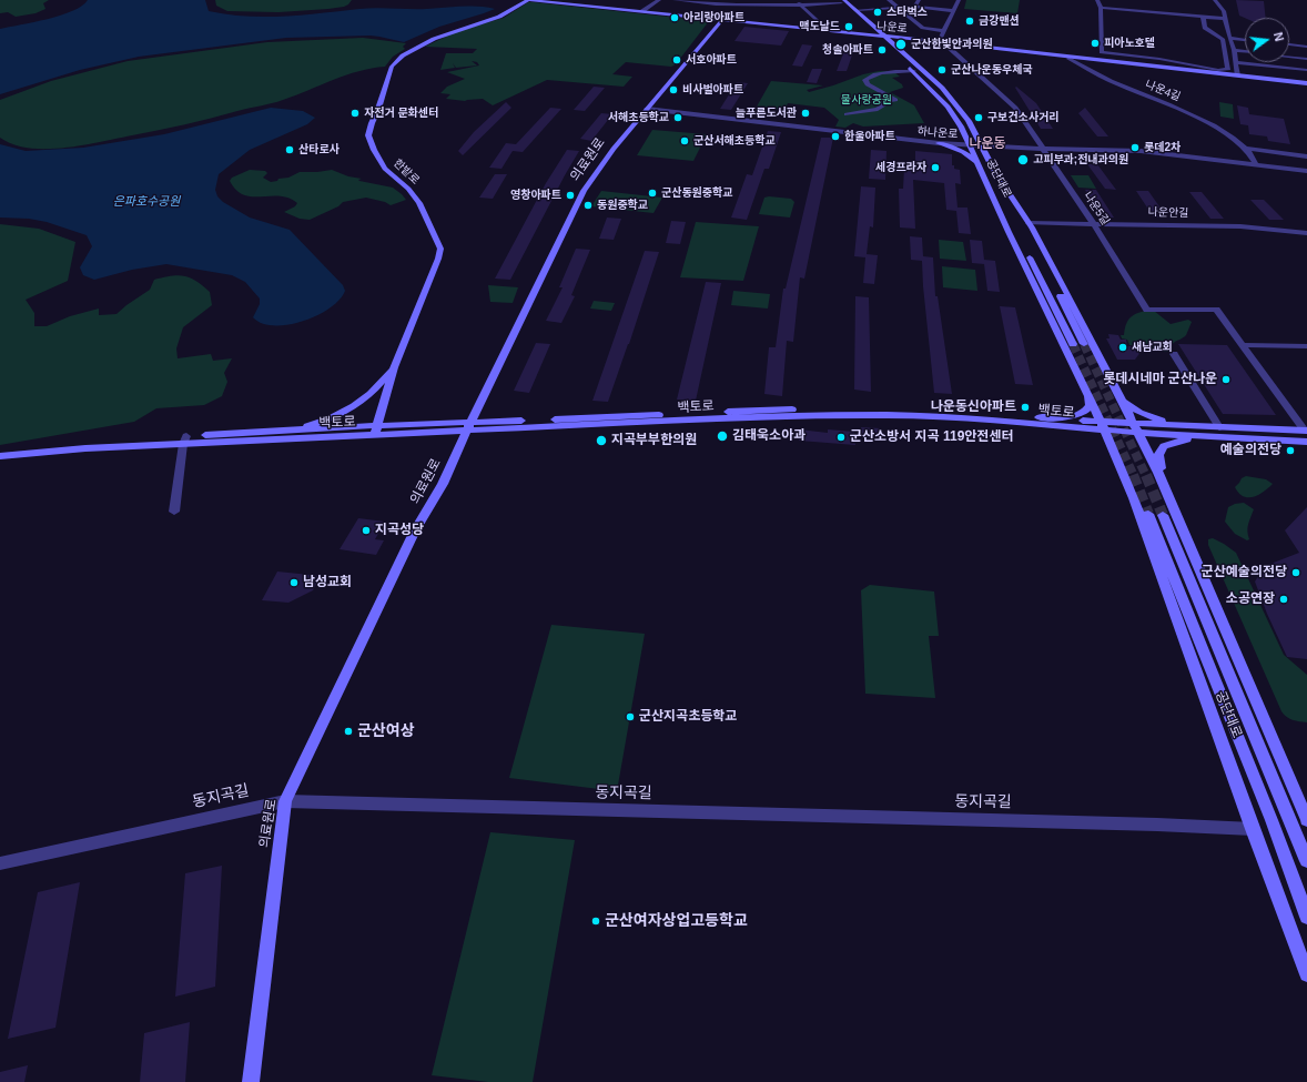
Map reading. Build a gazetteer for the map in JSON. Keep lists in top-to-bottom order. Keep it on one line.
{"streets":{"street":["나운로","나운4길","하나운로","의료원로","한밭로","공단대로","나운5길","나운안길","백토로","동지곡길"]},"crossings":[["나운로","나운4길"],["나운로","의료원로"],["나운로","한밭로"],["나운로","공단대로"],["나운로","나운5길"],["나운4길","하나운로"],["하나운로","의료원로"],["하나운로","공단대로"],["하나운로","나운5길"],["의료원로","백토로"],["의료원로","동지곡길"],["한밭로","백토로"],["나운5길","나운안길"],["나운5길","백토로"]],"districts":["나운동"],"water":["은파호수공원"],"parks":["물사랑공원"],"places":["스타벅스","아리랑아파트","금강맨션","맥도날드","피아노호텔","군산한빛안과의원","청솔아파트","서호아파트","군산나운동우체국","비사벌아파트","자전거 문화센터","늘푸른도서관","서해초등학교","구보건소사거리","한울아파트","군산서해초등학교","롯데2차","산타로사","고피부과;전내과의원","세경프라자","군산동원중학교","영창아파트","동원중학교","새남교회","롯데시네마 군산나운","나운동신아파트","김태욱소아과","군산소방서 지곡 119안전센터","지곡부부한의원","예술의전당","지곡성당","군산예술의전당","남성교회","소공연장","군산지곡초등학교","군산여상","군산여자상업고등학교"],"north":"right"}
